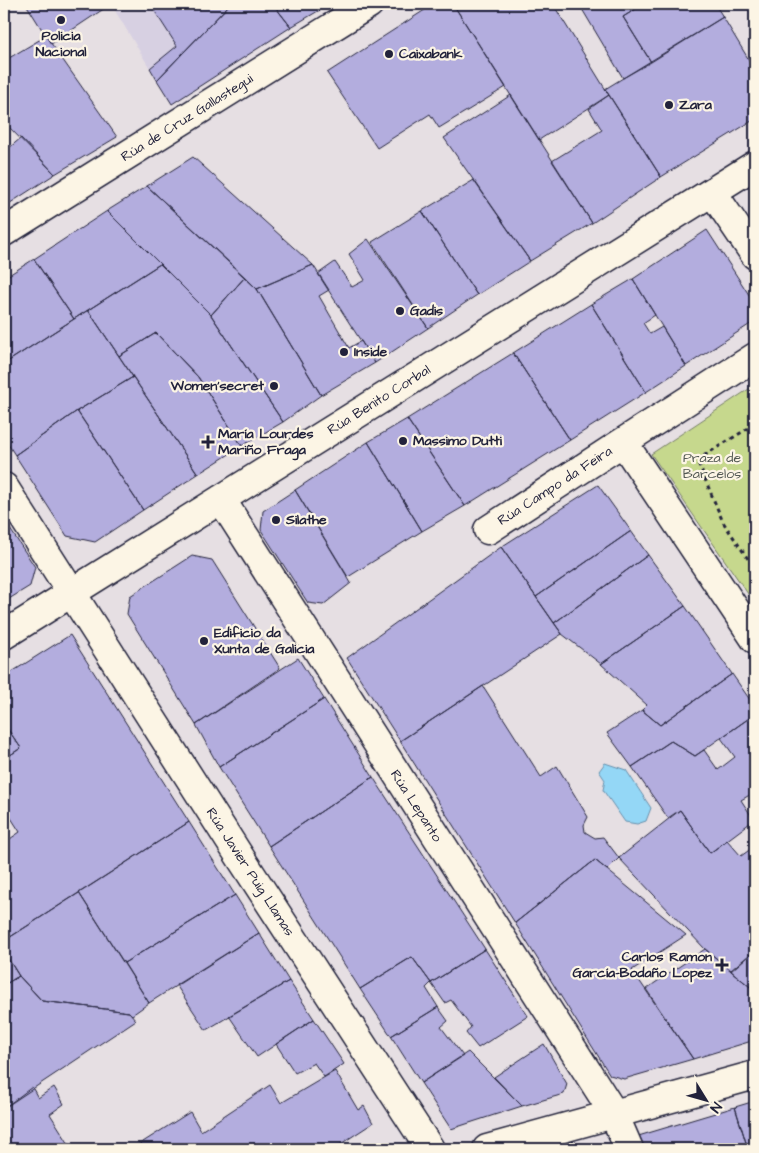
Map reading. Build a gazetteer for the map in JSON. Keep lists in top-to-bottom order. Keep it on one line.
{"streets":{"street":["Rúa de Cruz Gallastegui","Rúa Benito Corbal","Rúa Campo da Feira","Rúa Lepanto","Rúa Javier Puig Llamas"]},"crossings":[["Rúa Benito Corbal","Rúa Lepanto"],["Rúa Benito Corbal","Rúa Javier Puig Llamas"]],"parks":["Praza de Barcelos"],"places":{"other":["Policia Nacional","Caixabank","Zara","Gadis","Inside","Women'secret","Massimo Dutti","Silathe","Edificio da Xunta de Galicia"],"health":["María Lourdes Mariño Fraga","Carlos Ramon García-Bodaño Lopez"]},"north":"bottom right"}
